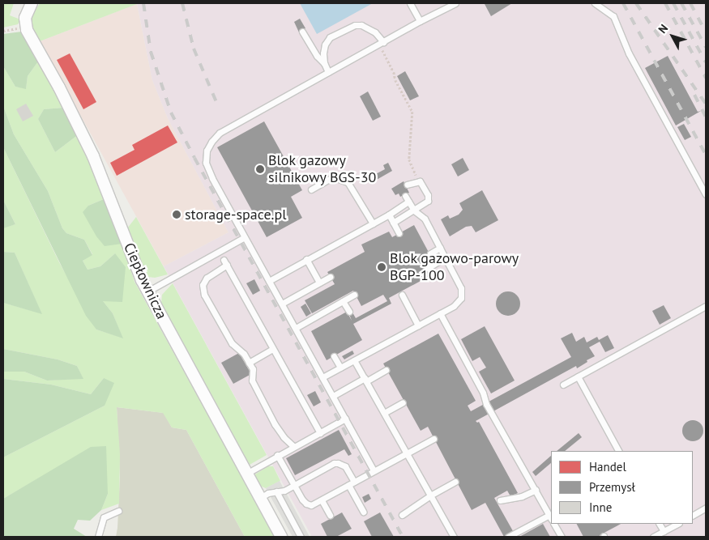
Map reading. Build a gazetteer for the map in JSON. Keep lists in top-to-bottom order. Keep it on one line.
{"streets":{"street":["Ciepłownicza"]},"places":["Blok gazowy silnikowy BGS-30","storage-space.pl","Blok gazowo-parowy BGP-100"],"legend":["Handel","Przemysł","Inne"],"north":"top left"}
